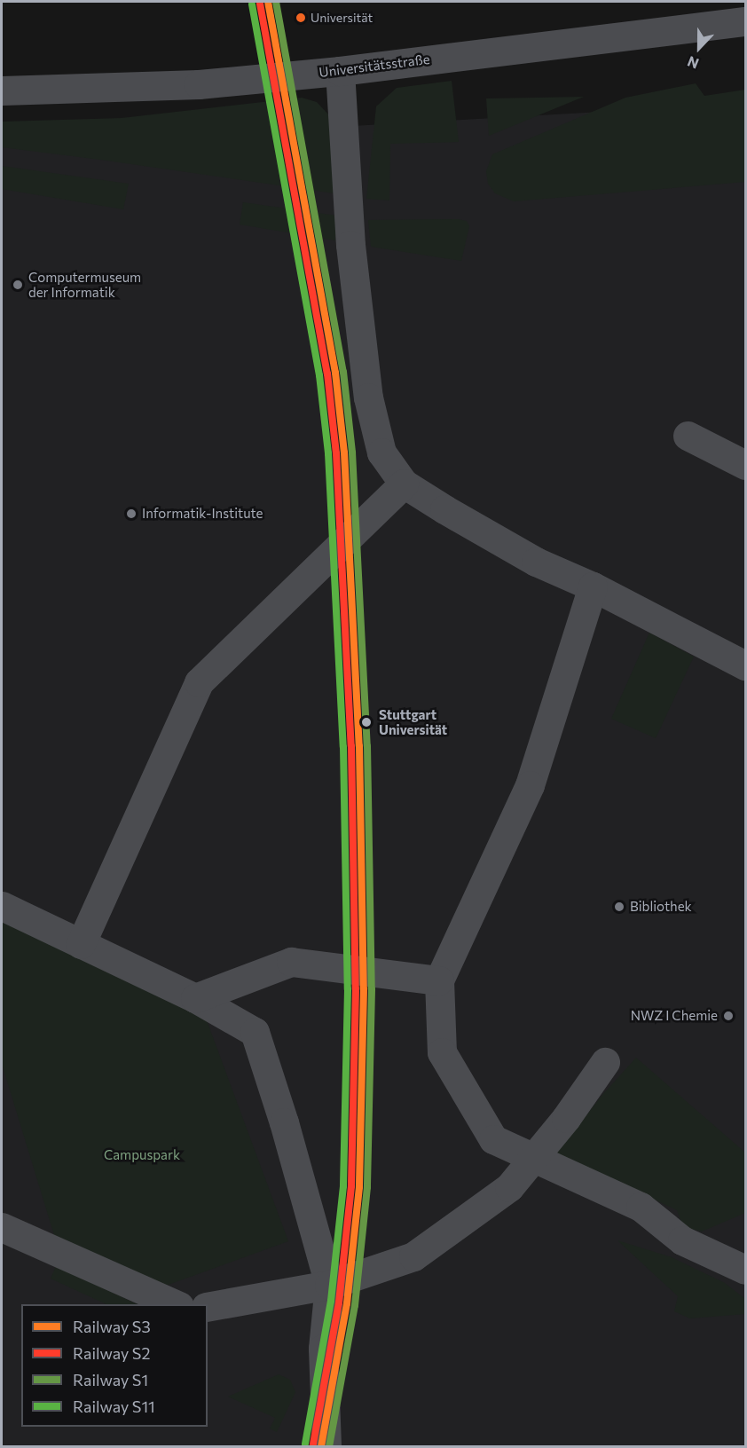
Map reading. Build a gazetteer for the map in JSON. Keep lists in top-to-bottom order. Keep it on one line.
{"streets":{"street":["Universitätsstraße"]},"parks":["Campuspark"],"places":["Universität","Computermuseum der Informatik","Informatik-Institute","Stuttgart Universität","Bibliothek","NWZ I Chemie"],"lines":["rail line S3","rail line S1","rail line S2","rail line S11"],"legend":["Railway S3","Railway S2","Railway S1","Railway S11"],"north":"bottom"}
